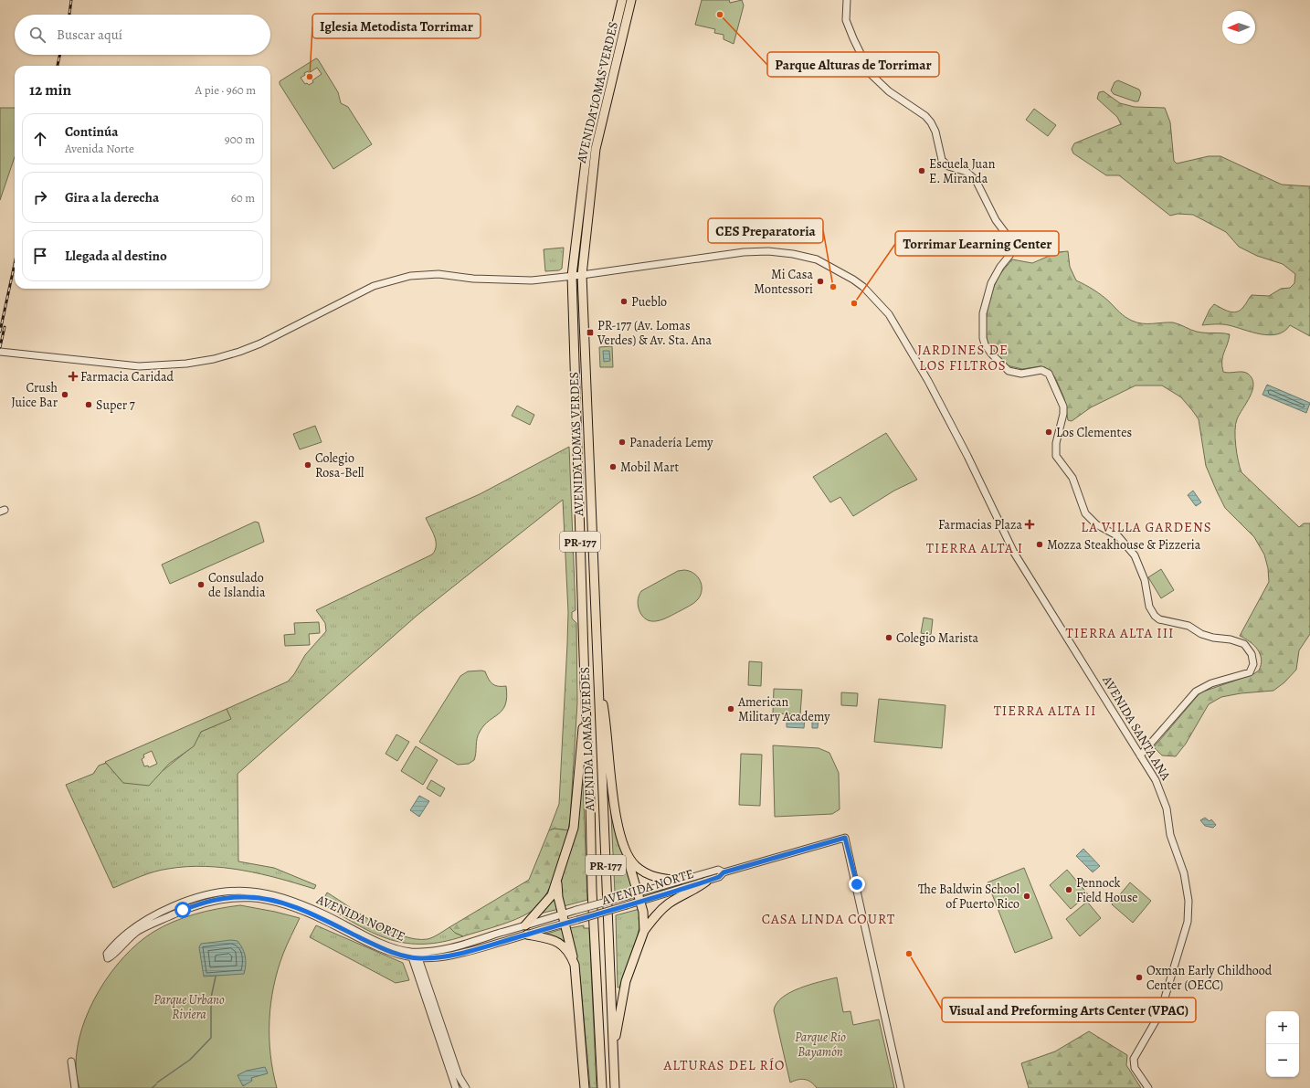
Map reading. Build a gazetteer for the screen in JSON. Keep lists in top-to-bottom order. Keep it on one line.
{"streets":{"highway":["AVENIDA LOMAS VERDES","PR-177"],"street":["AVENIDA SANTA ANA","AVENIDA NORTE"]},"crossings":[["AVENIDA LOMAS VERDES","AVENIDA SANTA ANA"]],"districts":["JARDINES DE LOS FILTROS","LA VILLA GARDENS","TIERRA ALTA I","TIERRA ALTA III","TIERRA ALTA II","CASA LINDA COURT","ALTURAS DEL RÍO"],"parks":["Parque Urbano Riviera","Parque Río Bayamón"],"places":{"other":["Parque Alturas de Torrimar","Iglesia Metodista Torrimar","Escuela Juan E. Miranda","Mi Casa Montessori","CES Preparatoria","Pueblo","Torrimar Learning Center","Crush Juice Bar","Super 7","Los Clementes","Panadería Lemy","Colegio Rosa-Bell","Mobil Mart","Mozza Steakhouse & Pizzeria","Consulado de Islandia","Colegio Marista","American Military Academy","Pennock Field House","The Baldwin School of Puerto Rico","Visual and Preforming Arts Center (VPAC)","Oxman Early Childhood Center (OECC)"],"transit":["PR-177 (Av. Lomas Verdes) & Av. Sta. Ana"],"health":["Farmacia Caridad","Farmacias Plaza"]},"north":"left","page":{"search":"Buscar aquí","heading":["12 min","A pie · 960 m"],"list":[["Continúa","Avenida Norte","900 m"],["Gira a la derecha","60 m"],"Llegada al destino"],"map_buttons":["+","−"]}}
